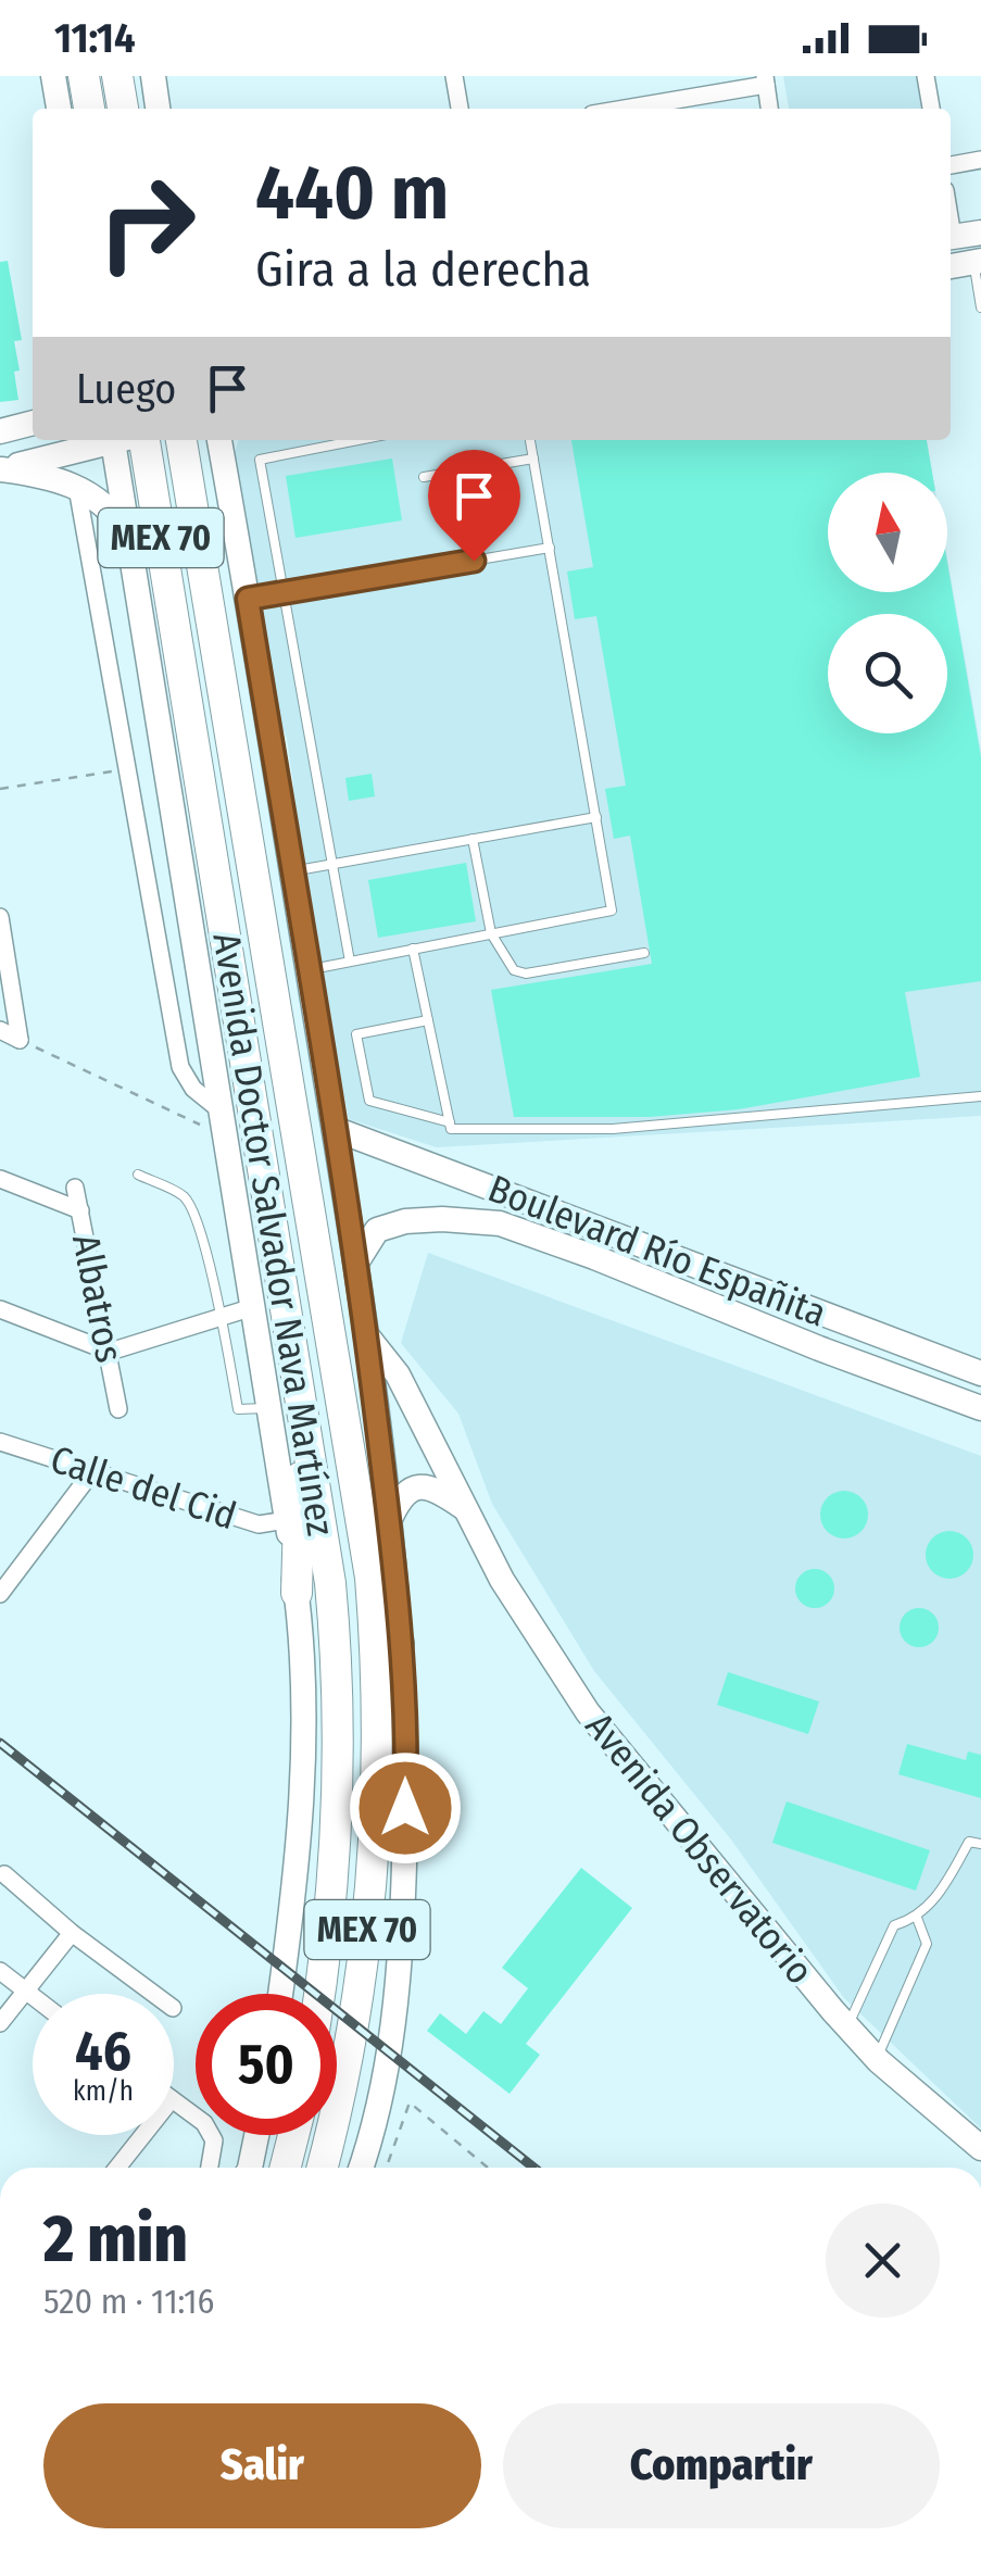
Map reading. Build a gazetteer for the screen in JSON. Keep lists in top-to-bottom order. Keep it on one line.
{"streets":{"highway":["MEX 70","Avenida Doctor Salvador Nava Martínez"],"main road":["Boulevard Río Españita","Avenida Observatorio"],"street":["Albatros","Calle del Cid"]},"crossings":[["Avenida Doctor Salvador Nava Martínez","Boulevard Río Españita"],["Avenida Doctor Salvador Nava Martínez","Calle del Cid"],["Avenida Doctor Salvador Nava Martínez","Avenida Observatorio"]],"north":"top","page":{"status":"11:14","turn":["440 m","Gira a la derecha"],"then":"Luego","speed":"46 km/h","limit":"50","heading":["2 min","520 m · 11:16"],"buttons":["Salir","Compartir"]}}
